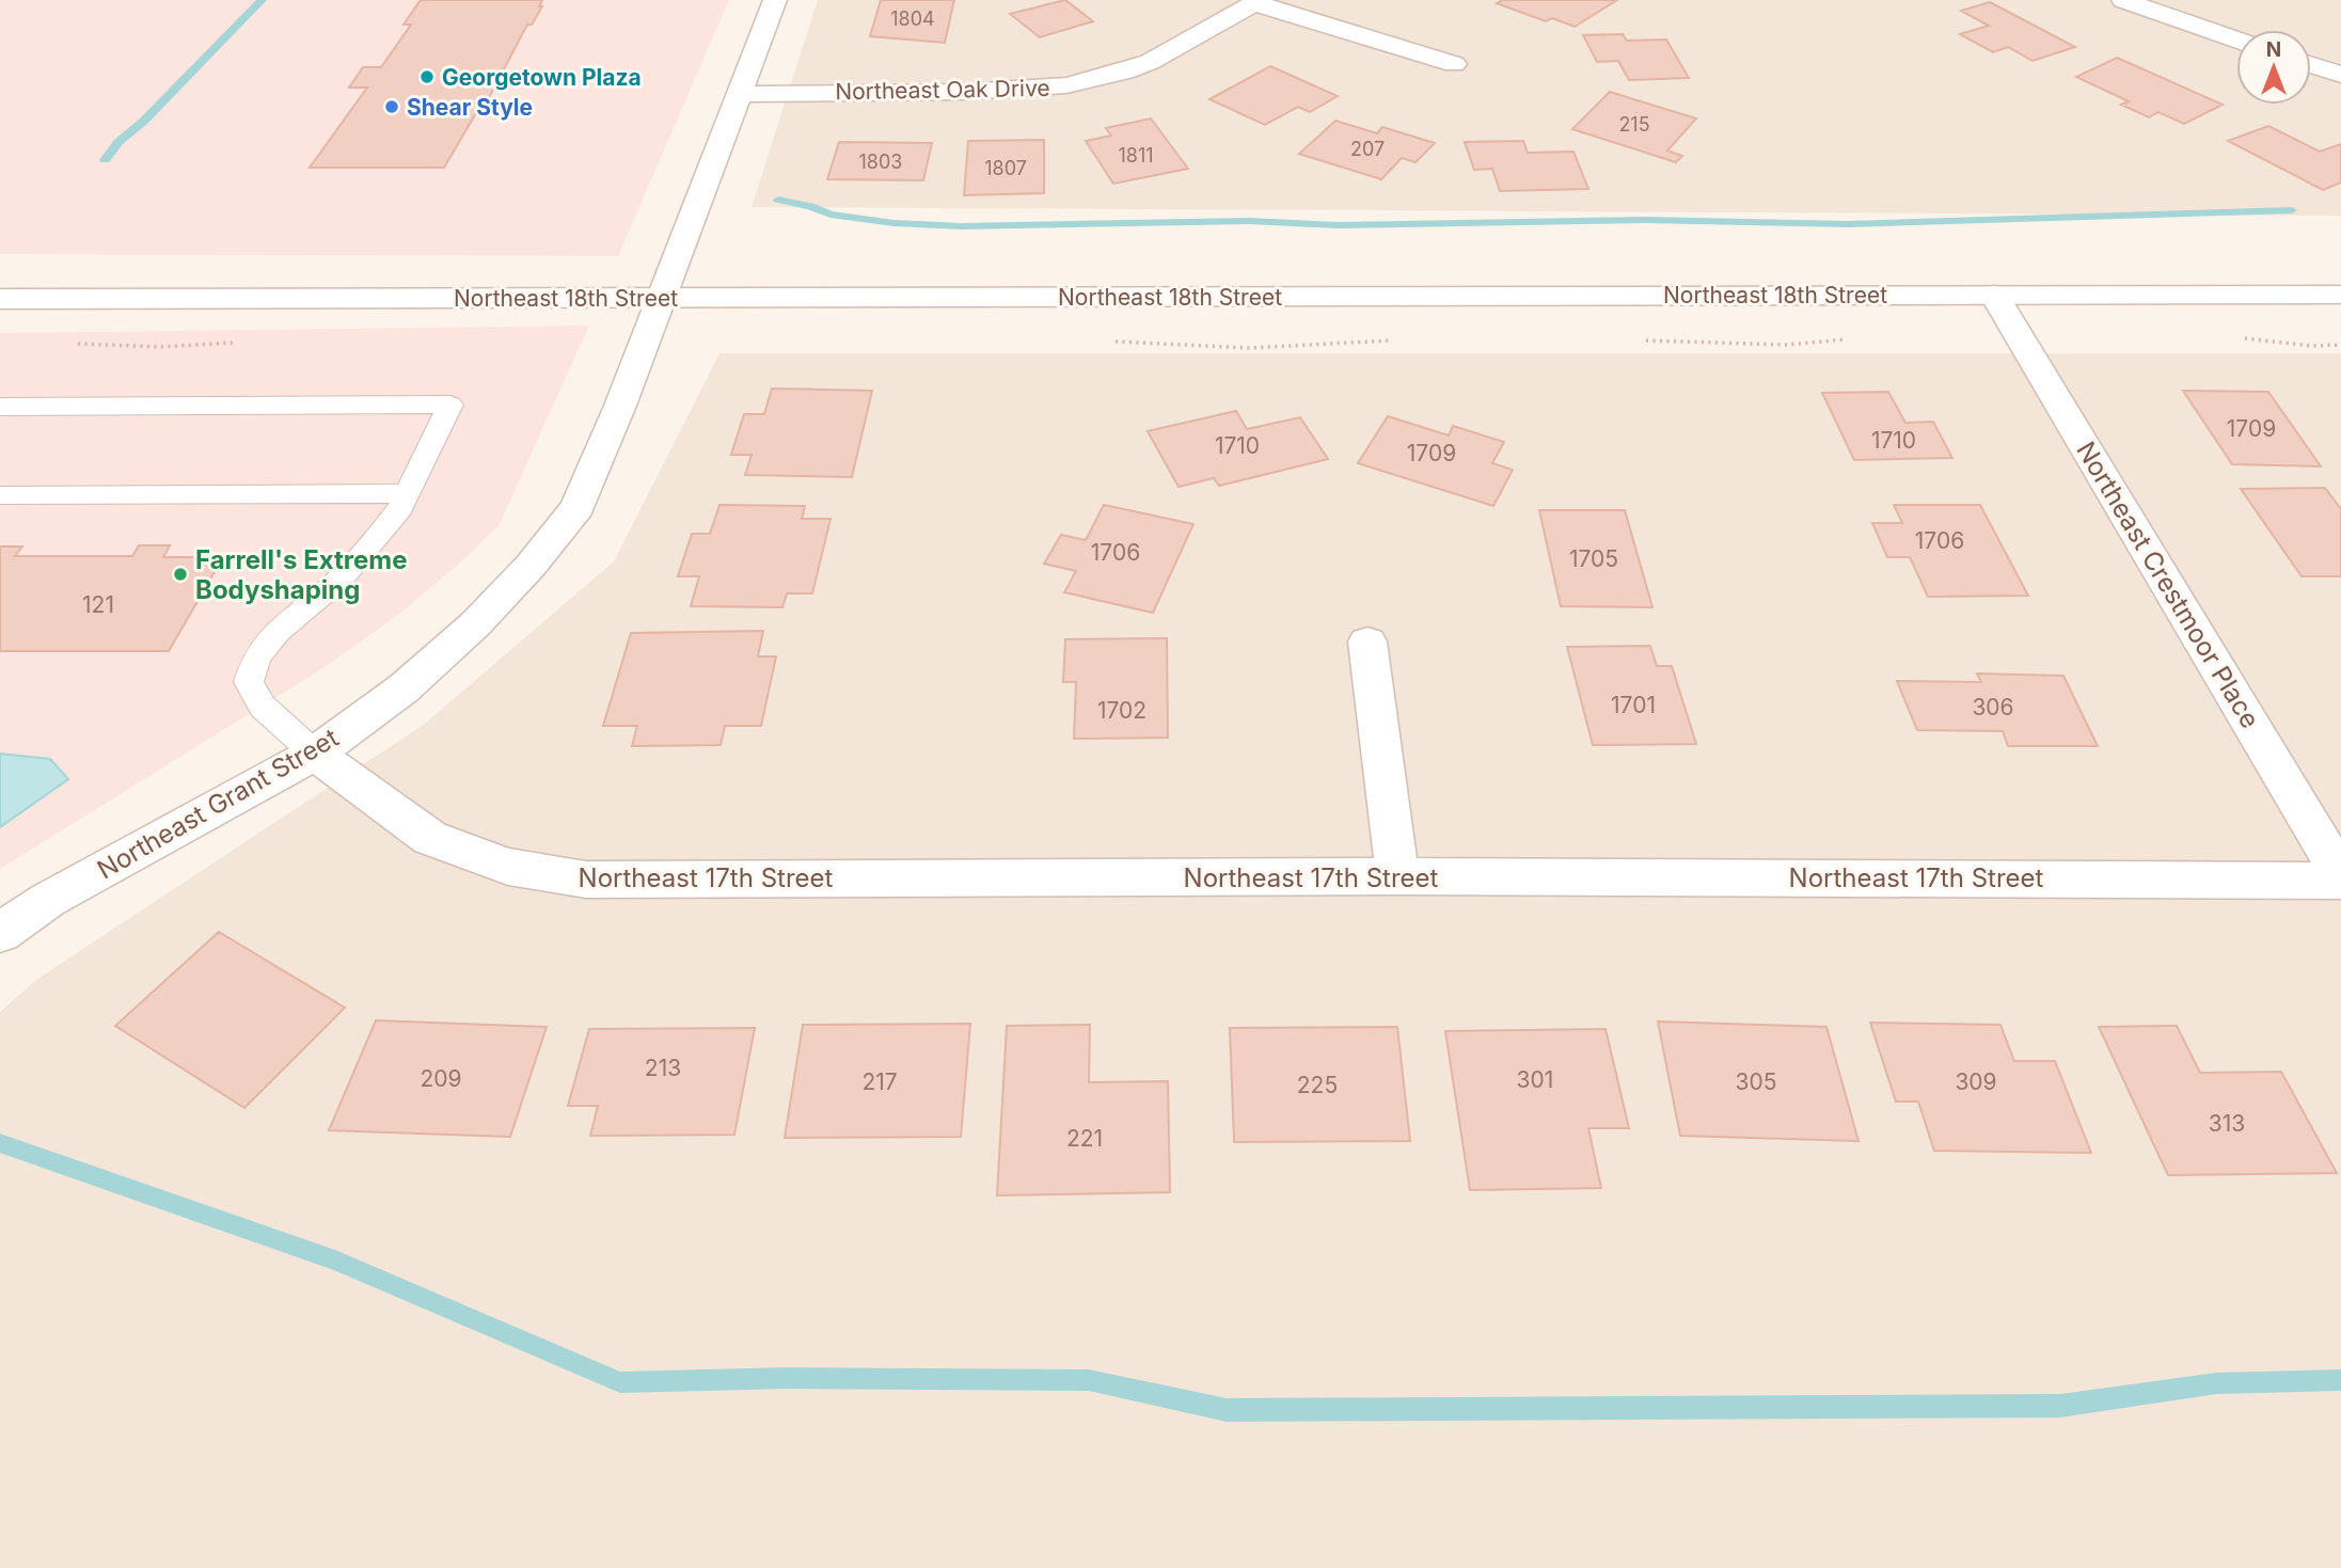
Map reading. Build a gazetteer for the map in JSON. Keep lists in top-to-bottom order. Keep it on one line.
{"streets":{"street":["Northeast Oak Drive","Northeast 18th Street","Northeast Crestmoor Place","Northeast Grant Street","Northeast 17th Street"]},"crossings":[["Northeast Oak Drive","Northeast Grant Street"],["Northeast 18th Street","Northeast Crestmoor Place"],["Northeast 18th Street","Northeast Grant Street"],["Northeast Crestmoor Place","Northeast 17th Street"],["Northeast Grant Street","Northeast 17th Street"]],"places":["Georgetown Plaza","Shear Style","Farrell's Extreme Bodyshaping"],"house_numbers":["1804","215","207","1811","1803","1807","1709","1710","1710","1709","1706","1706","1705","121","1701","306","1702","213","209","301","217","305","309","225","313","221"],"north":"top"}
